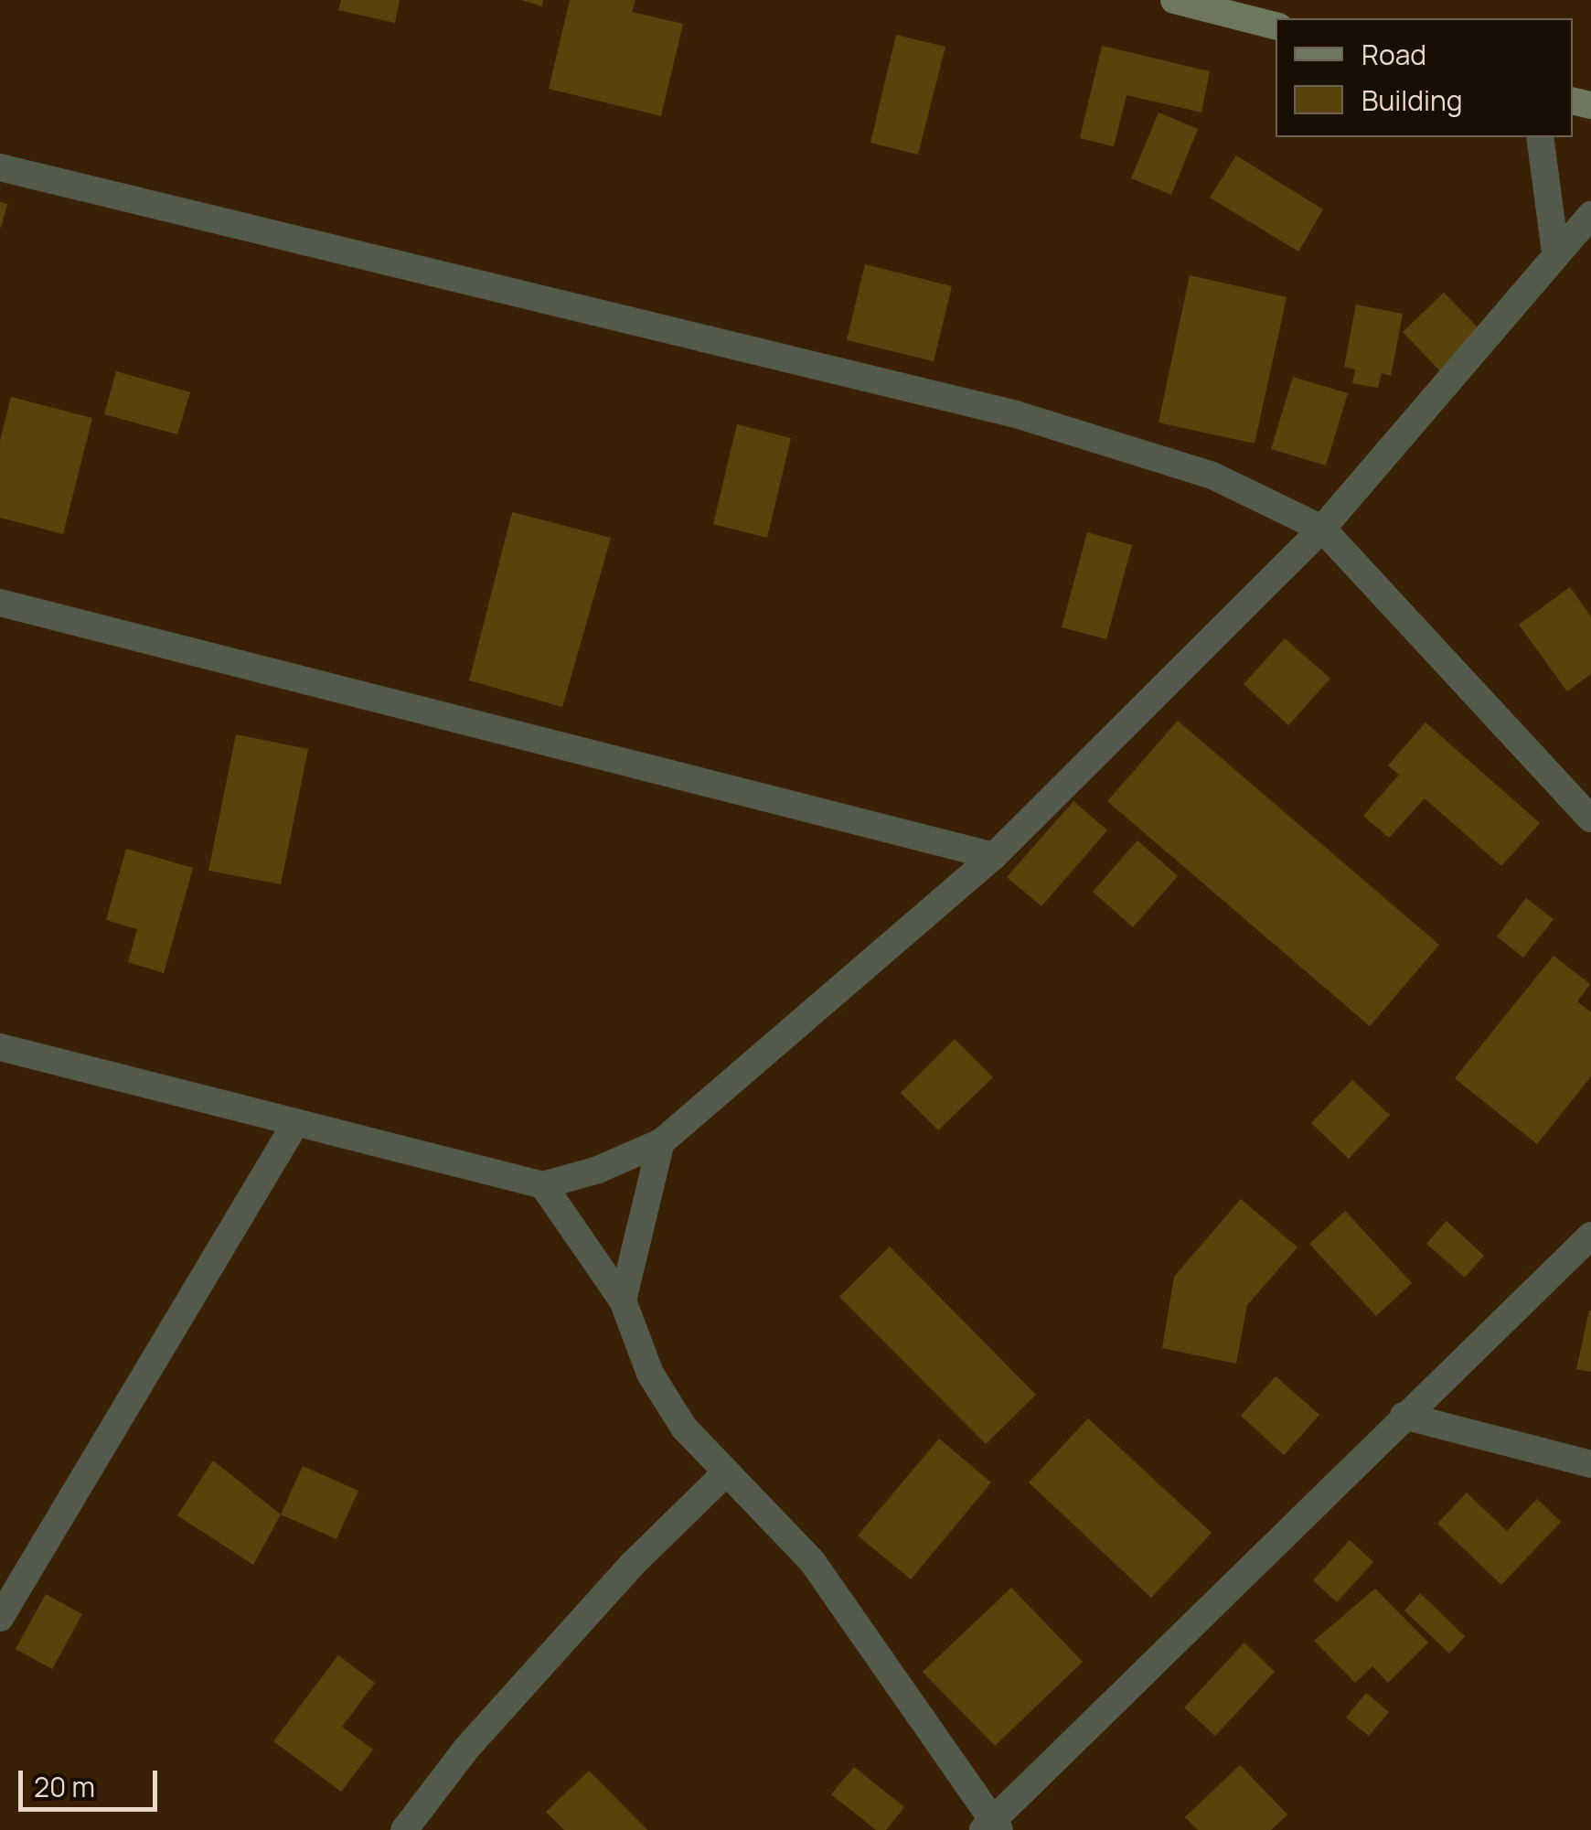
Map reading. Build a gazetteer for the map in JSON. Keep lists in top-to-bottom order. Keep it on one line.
{"legend":["Road","Building"],"scale_bar":"20 m"}
